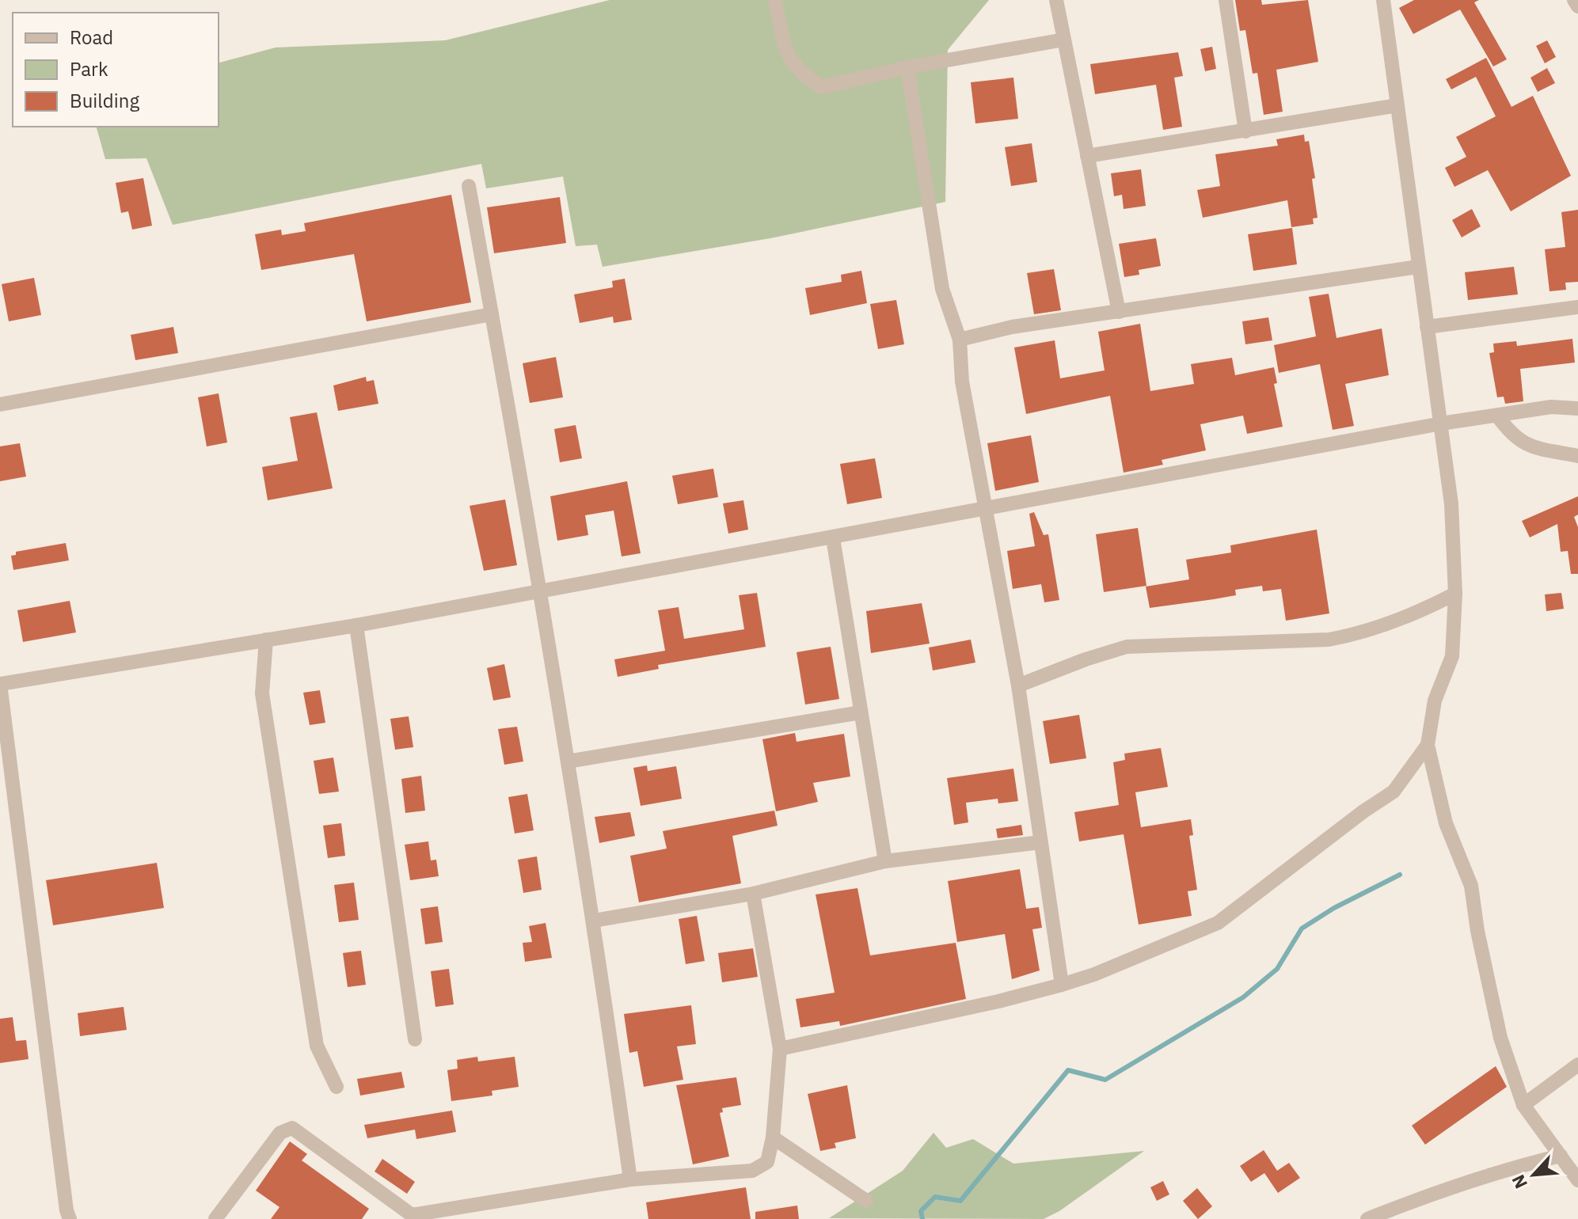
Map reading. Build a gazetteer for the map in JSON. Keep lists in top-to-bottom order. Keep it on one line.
{"legend":["Road","Park","Building"],"north":"bottom left"}
